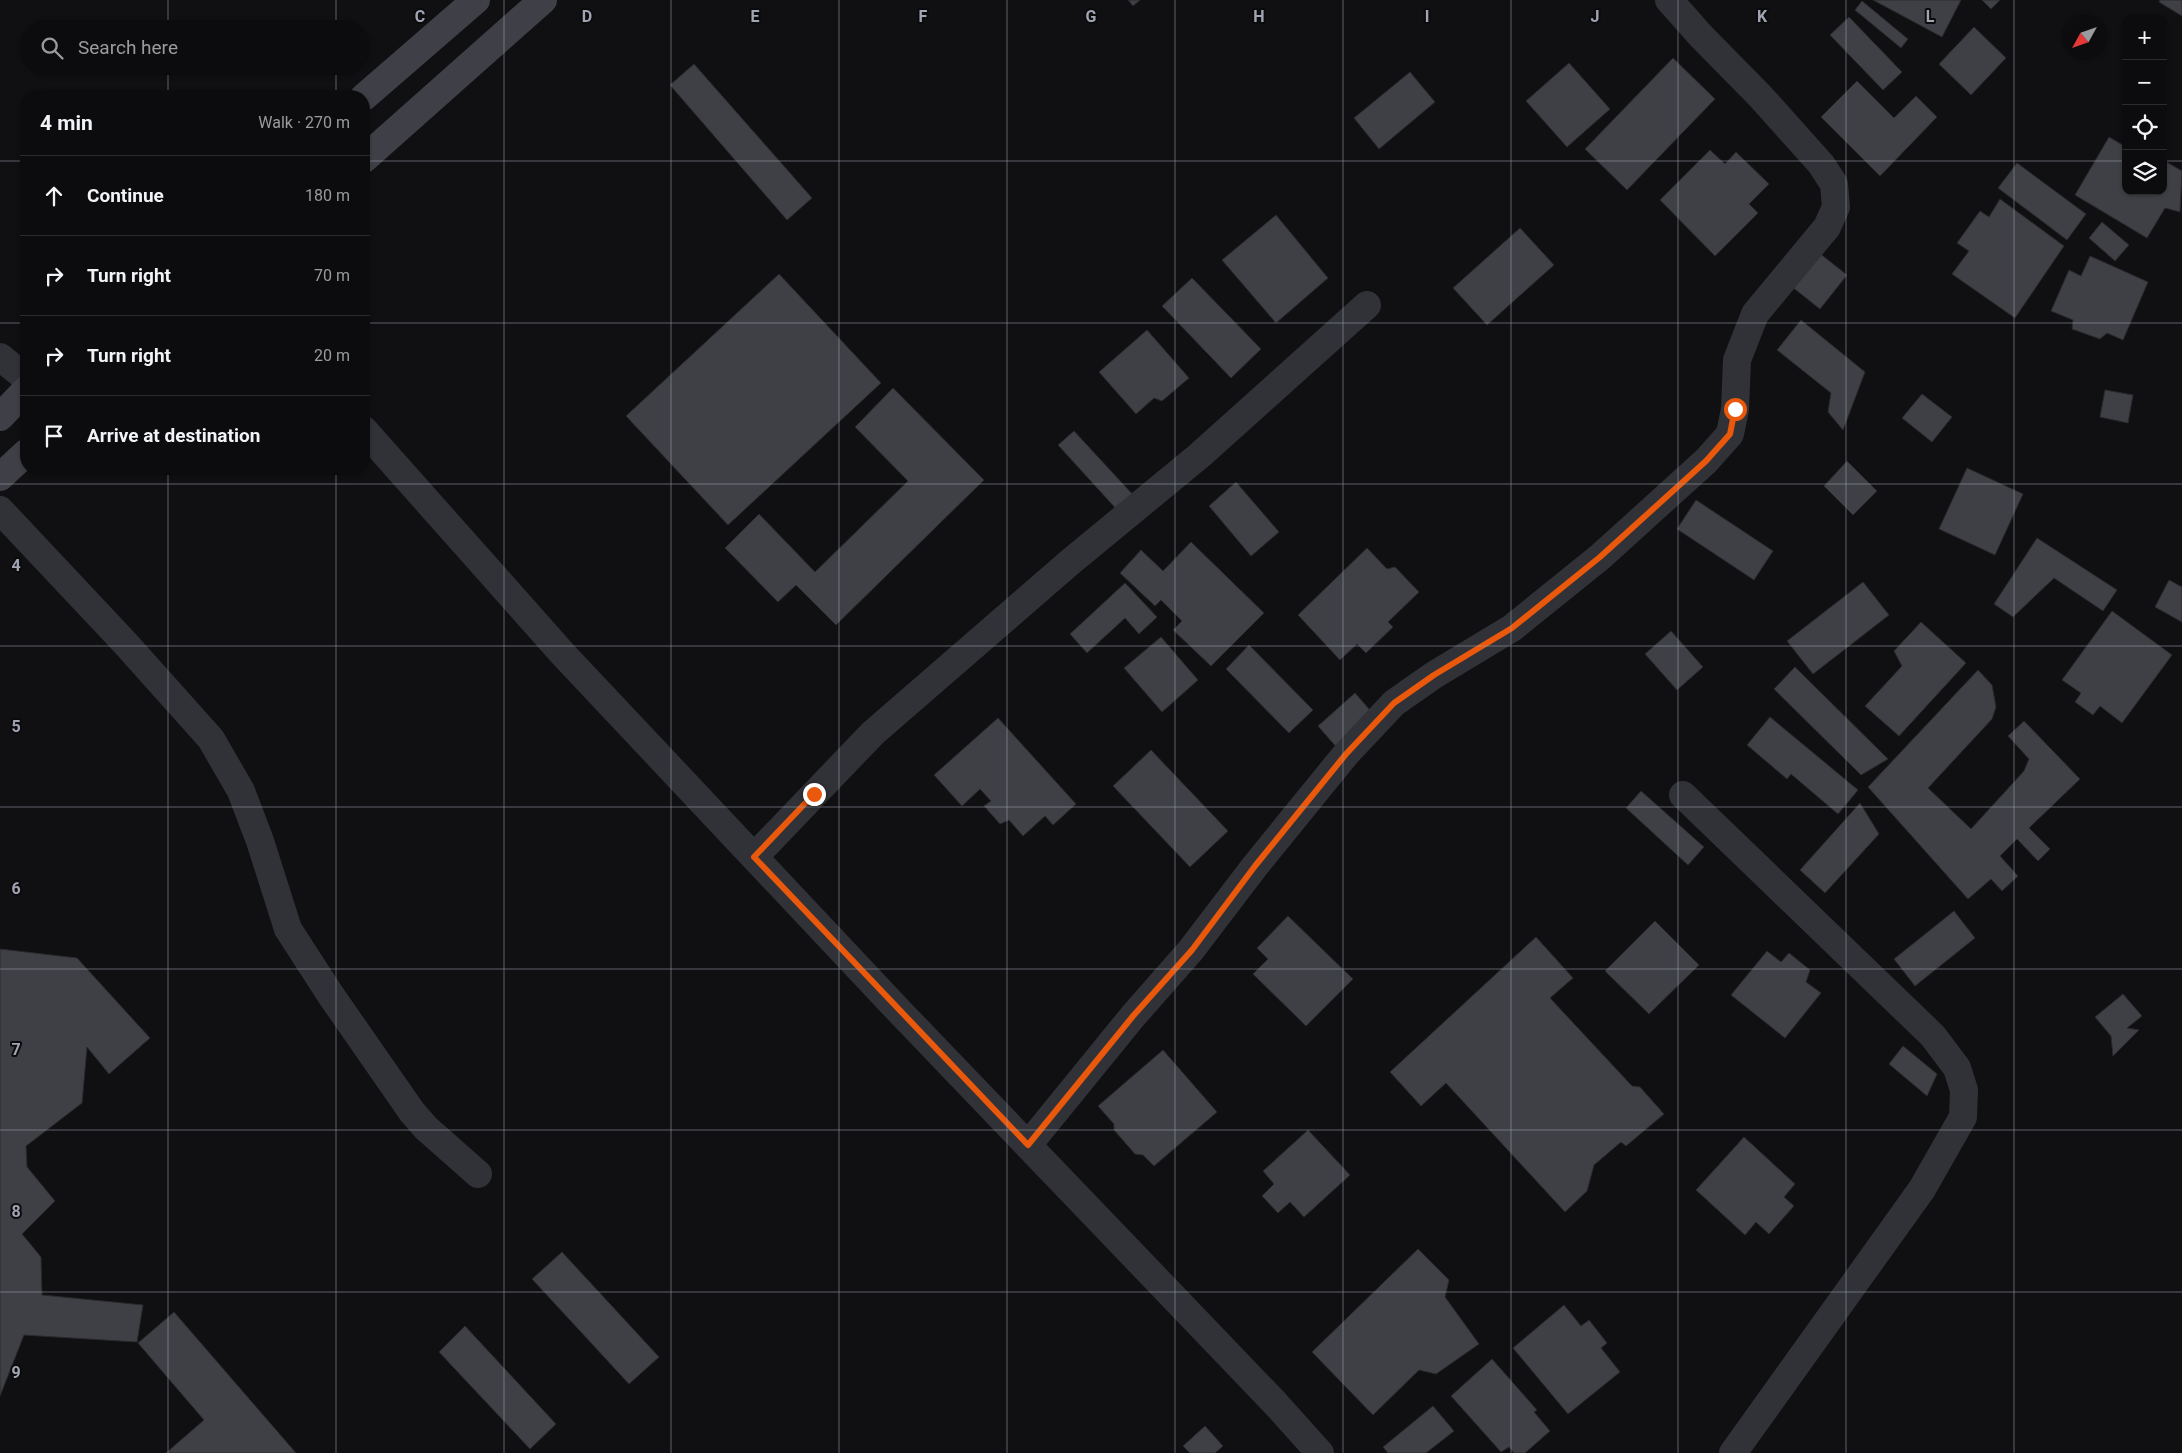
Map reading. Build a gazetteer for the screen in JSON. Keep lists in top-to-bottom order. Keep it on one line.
{"north":"bottom left","page":{"map_buttons":["+","−"],"search":"Search here","heading":["4 min","Walk · 270 m"],"list":[["Continue","180 m"],["Turn right","70 m"],["Turn right","20 m"],"Arrive at destination"]},"grid":{"columns":["C","D","E","F","G","H","I","J","K","L"],"rows":["4","5","6","7","8","9"]}}
